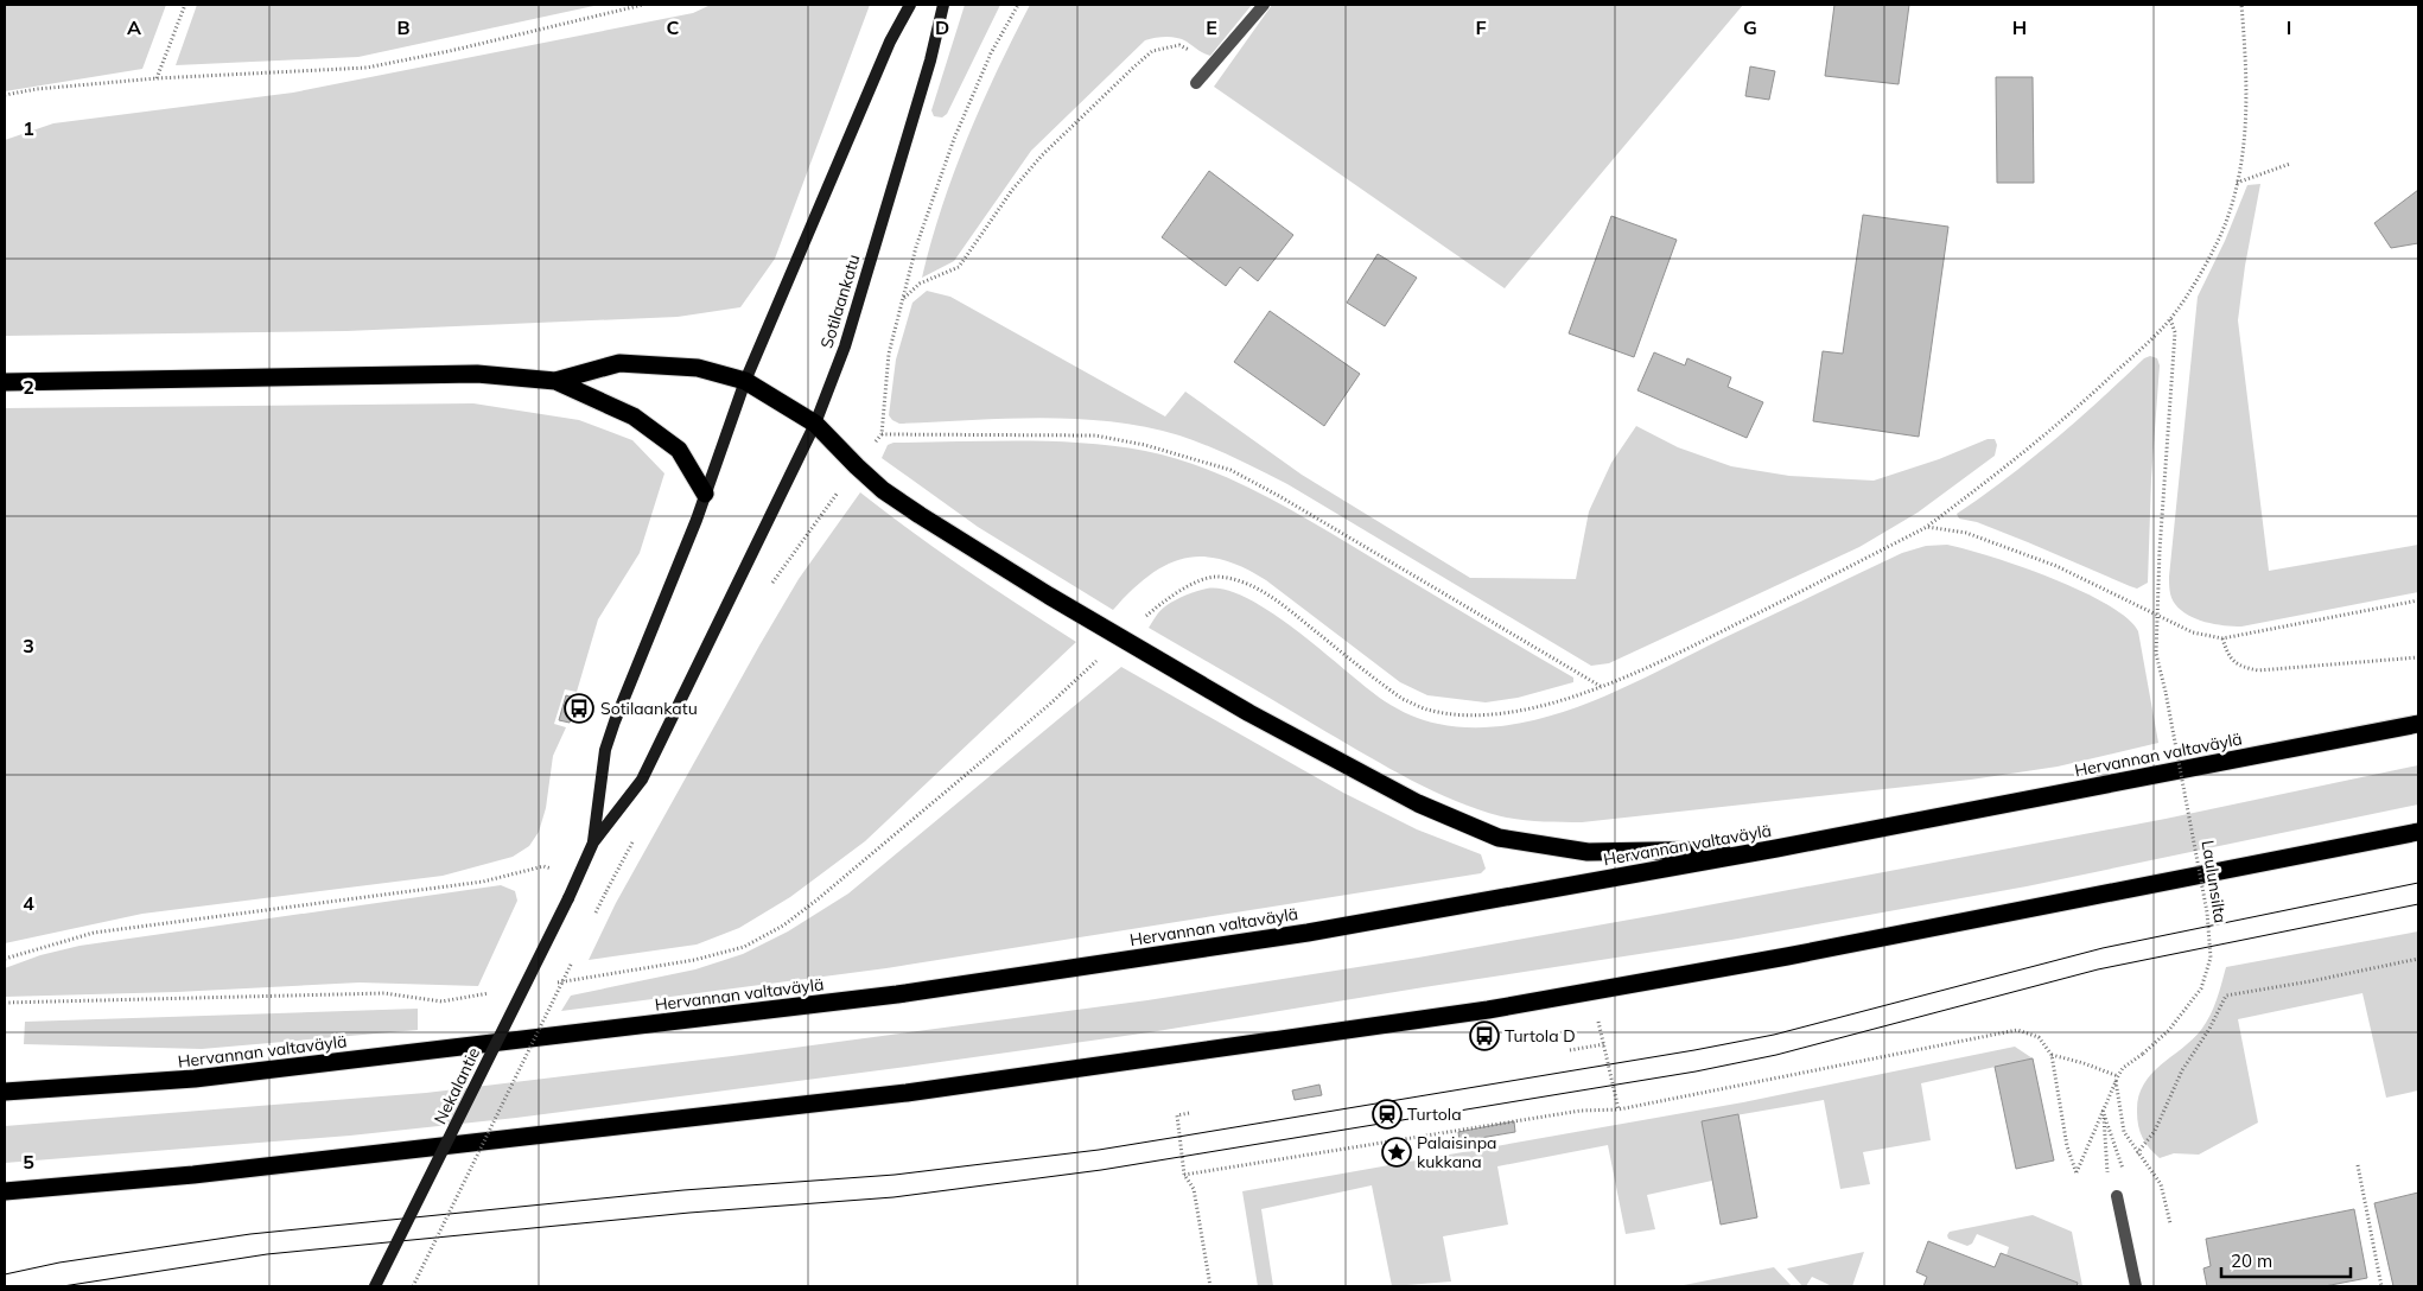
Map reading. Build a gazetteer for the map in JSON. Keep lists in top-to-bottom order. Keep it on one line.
{"streets":{"highway":["Hervannan valtaväylä"],"main road":["Sotilaankatu","Nekalantie"],"path":["Laulunsilta"]},"crossings":[["Sotilaankatu","Nekalantie"]],"places":{"bus stop":["Sotilaankatu","Turtola D"],"station":["Turtola"],"place":["Palaisinpa kukkana"]},"scale_bar":"20 m","grid":{"columns":["A","B","C","D","E","F","G","H","I"],"rows":["1","2","3","4","5"]}}
